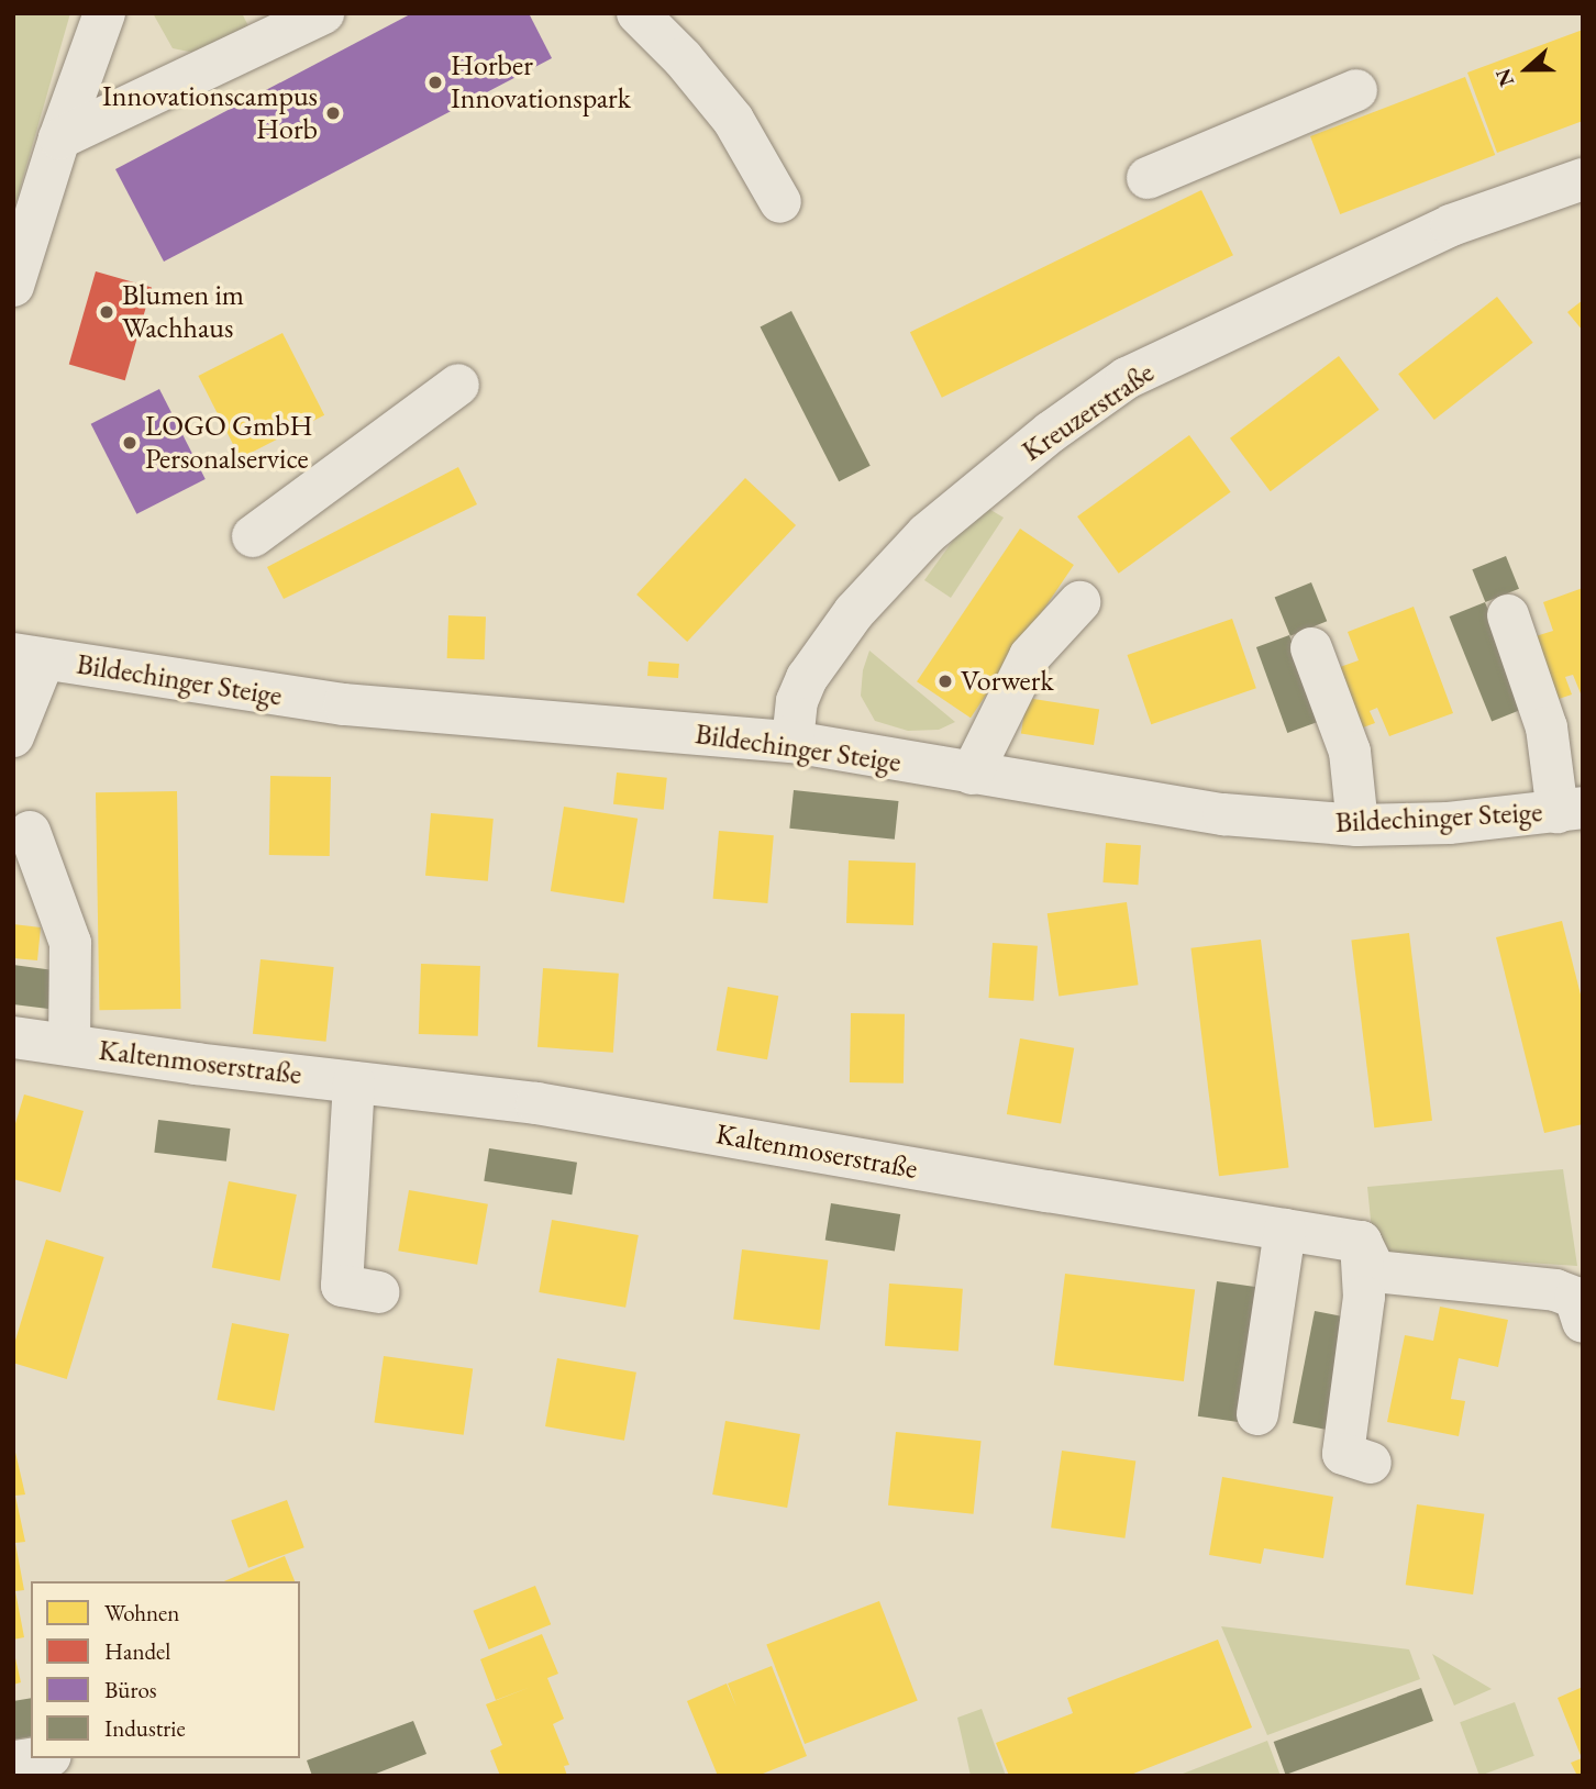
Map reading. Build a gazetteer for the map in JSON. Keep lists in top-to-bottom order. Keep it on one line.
{"streets":{"street":["Kreuzerstraße","Bildechinger Steige","Kaltenmoserstraße"]},"crossings":[["Kreuzerstraße","Bildechinger Steige"]],"places":["Horber Innovationspark","Innovationscampus Horb","Blumen im Wachhaus","LOGO GmbH Personalservice","Vorwerk"],"legend":["Wohnen","Handel","Büros","Industrie"],"north":"left"}
